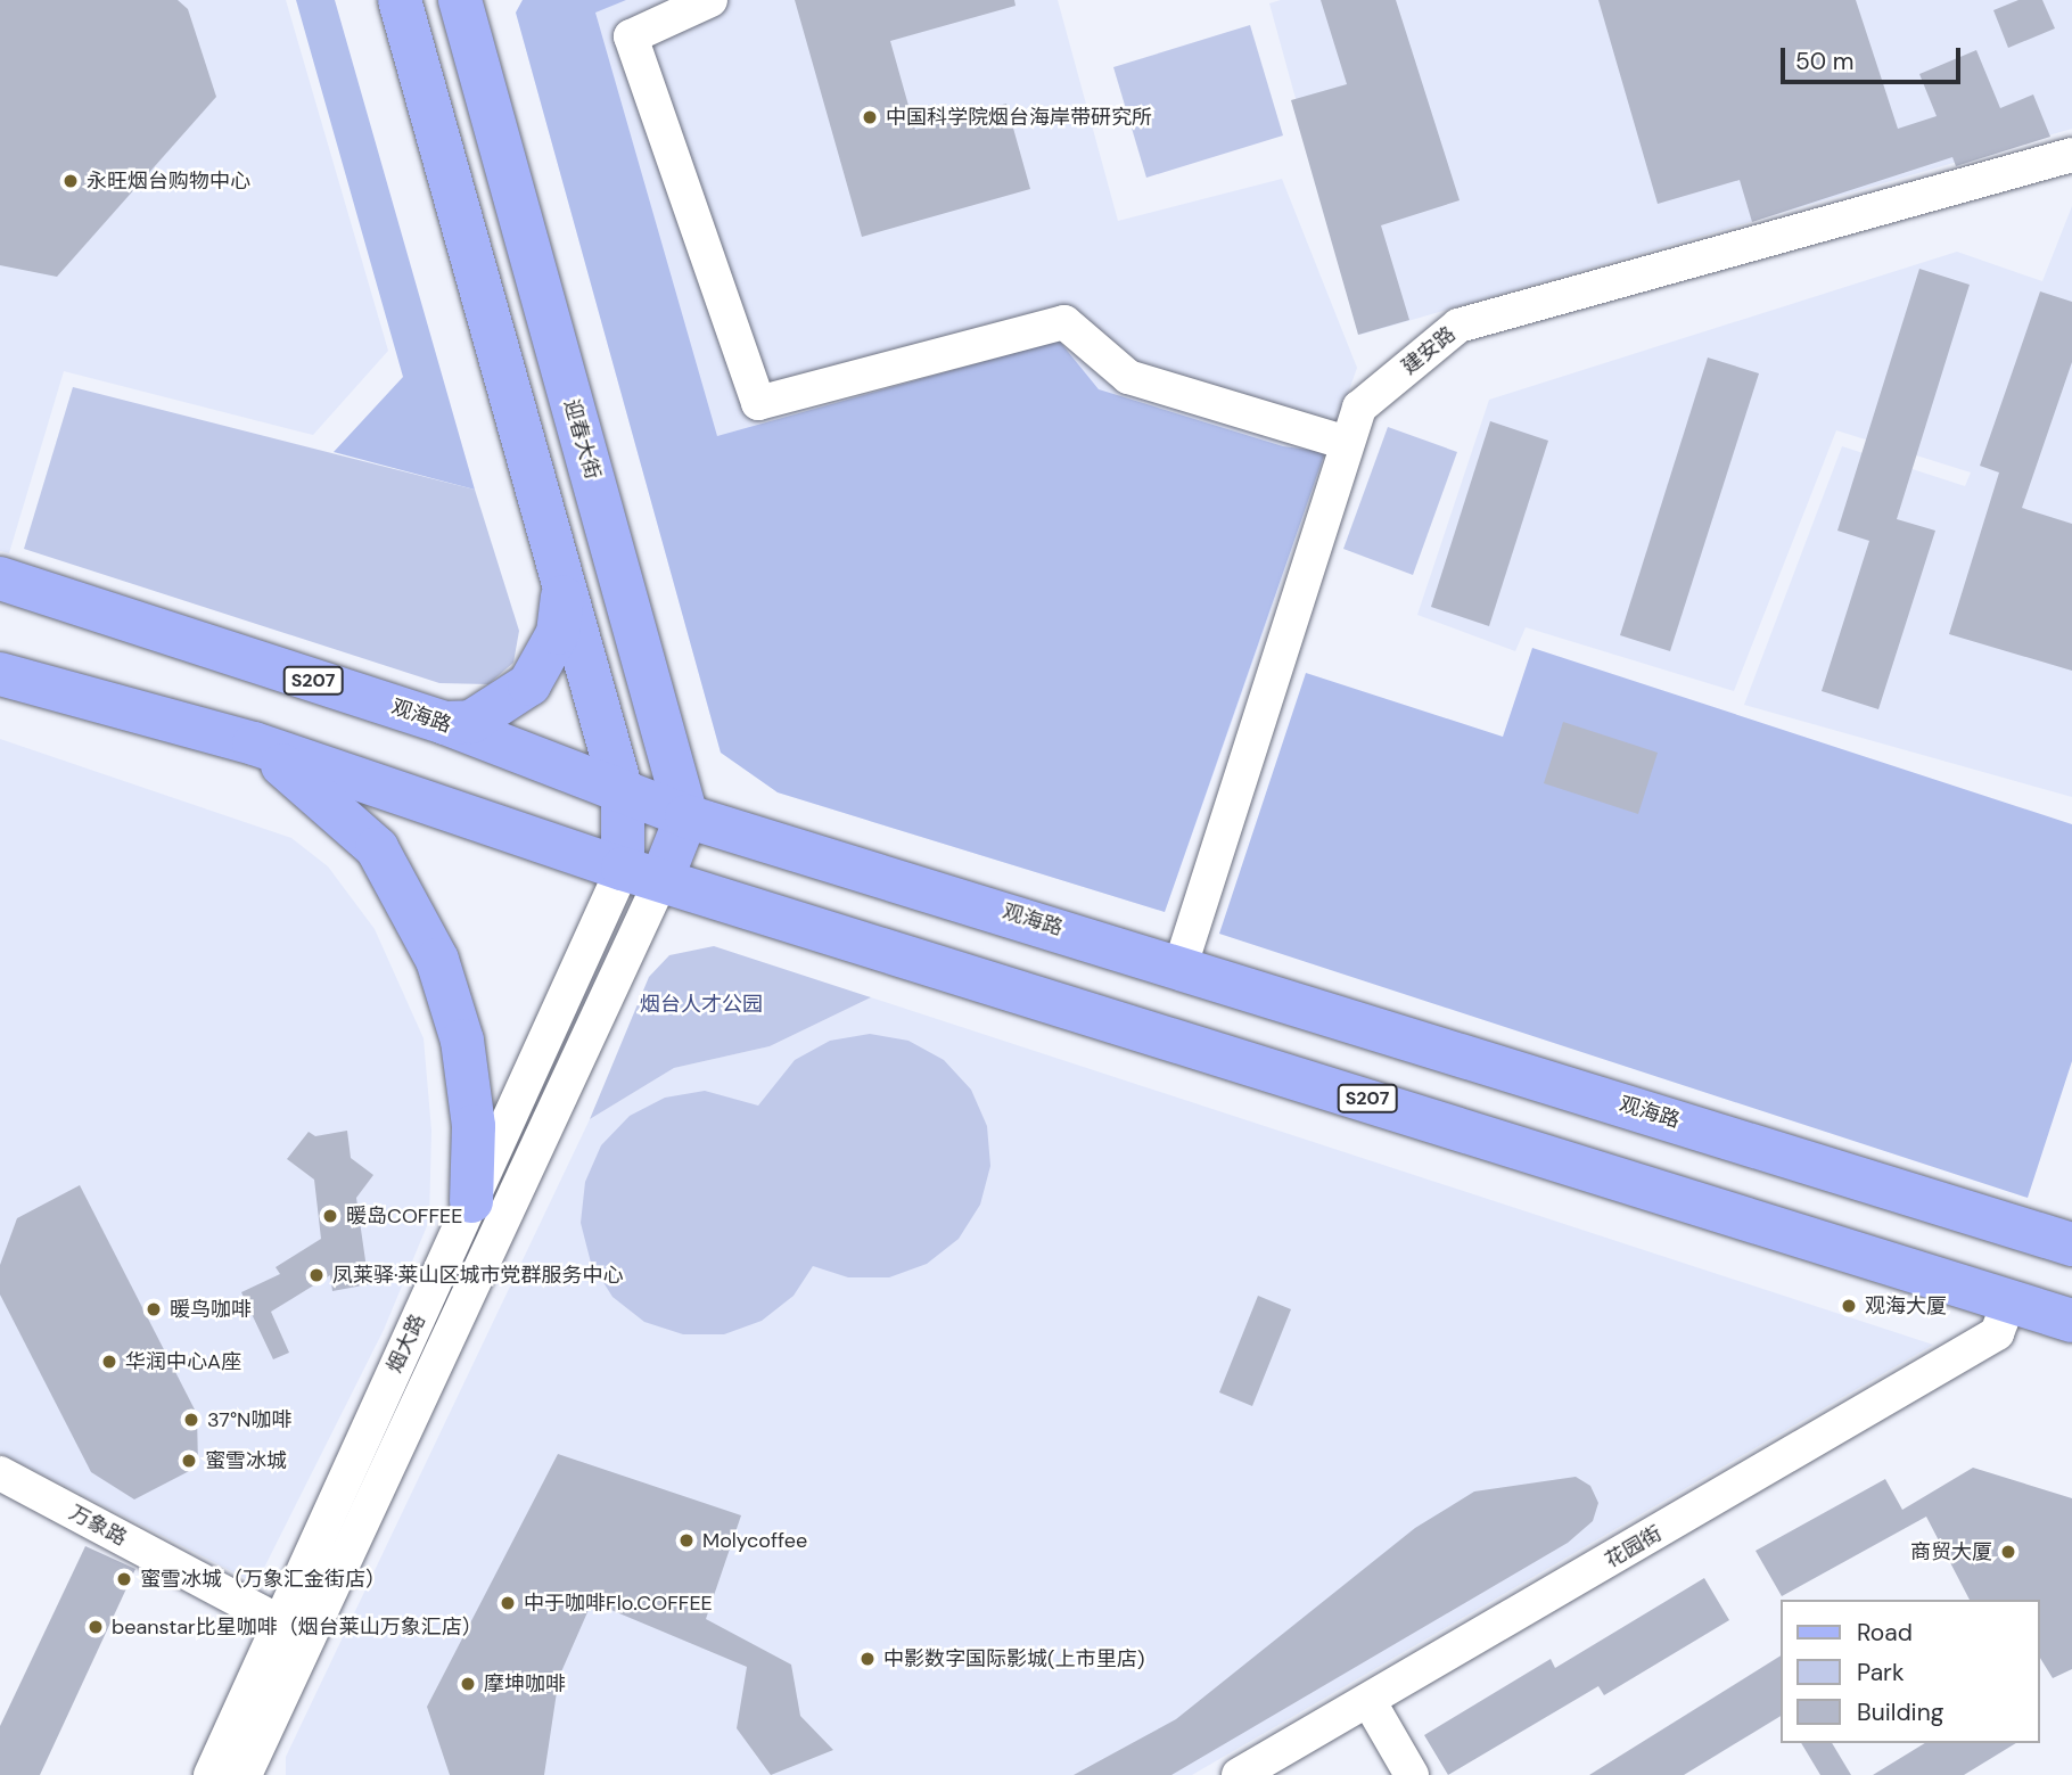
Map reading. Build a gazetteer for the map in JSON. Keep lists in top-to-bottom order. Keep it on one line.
{"streets":{"main road":["迎春大街","S207","观海路"],"street":["建安路","烟大路","万象路","花园街"]},"crossings":[["建安路","观海路"],["迎春大街","观海路"],["S207","烟大路"],["S207","花园街"],["烟大路","万象路"]],"parks":["烟台人才公园"],"places":["中国科学院烟台海岸带研究所","永旺烟台购物中心","暖岛COFFEE","凤莱驿·莱山区城市党群服务中心","观海大厦","暖鸟咖啡","华润中心A座","37°N咖啡","蜜雪冰城","Molycoffee","商贸大厦","蜜雪冰城（万象汇金街店）","中于咖啡Flo.COFFEE","beanstar比星咖啡（烟台莱山万象汇店）","中影数字国际影城(上市里店)","摩坤咖啡"],"legend":["Road","Park","Building"],"scale_bar":"50 m"}
